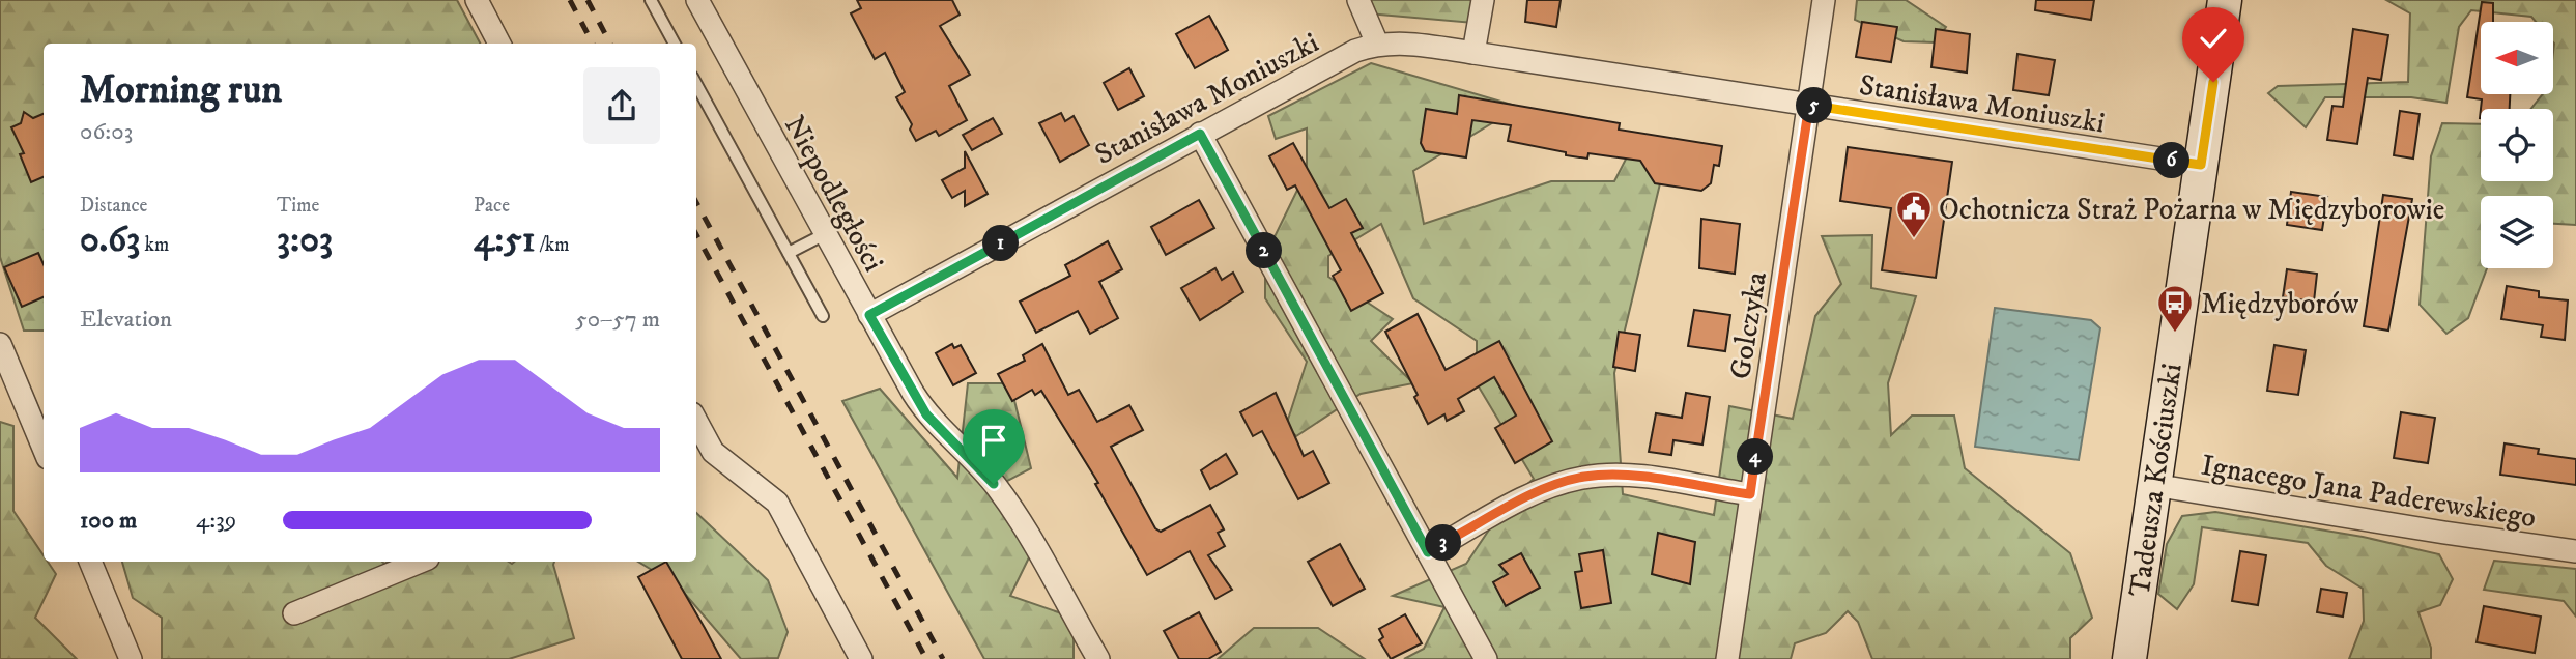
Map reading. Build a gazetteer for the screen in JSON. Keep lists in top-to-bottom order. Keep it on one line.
{"streets":{"main road":["Tadeusza Kościuszki"],"street":["Stanisława Moniuszki","Niepodległości","Golczyka","Ignacego Jana Paderewskiego"]},"crossings":[["Stanisława Moniuszki","Niepodległości"],["Stanisława Moniuszki","Golczyka"],["Stanisława Moniuszki","Tadeusza Kościuszki"],["Tadeusza Kościuszki","Ignacego Jana Paderewskiego"]],"places":{"public building":["Ochotnicza Straż Pożarna w Międzyborowie"],"bus stop":["Międzyborów"]},"north":"left","page":{"heading":["Morning run","06:03"],"pins":["5","6","1","2","4","3"],"stats":[["Distance","0.63 km"],["Time","3:03"],["Pace","4:51 /km"]],"chart":["Elevation","50–57 m"],"list":[{"name":"100 m","note":"4:39"}]}}
